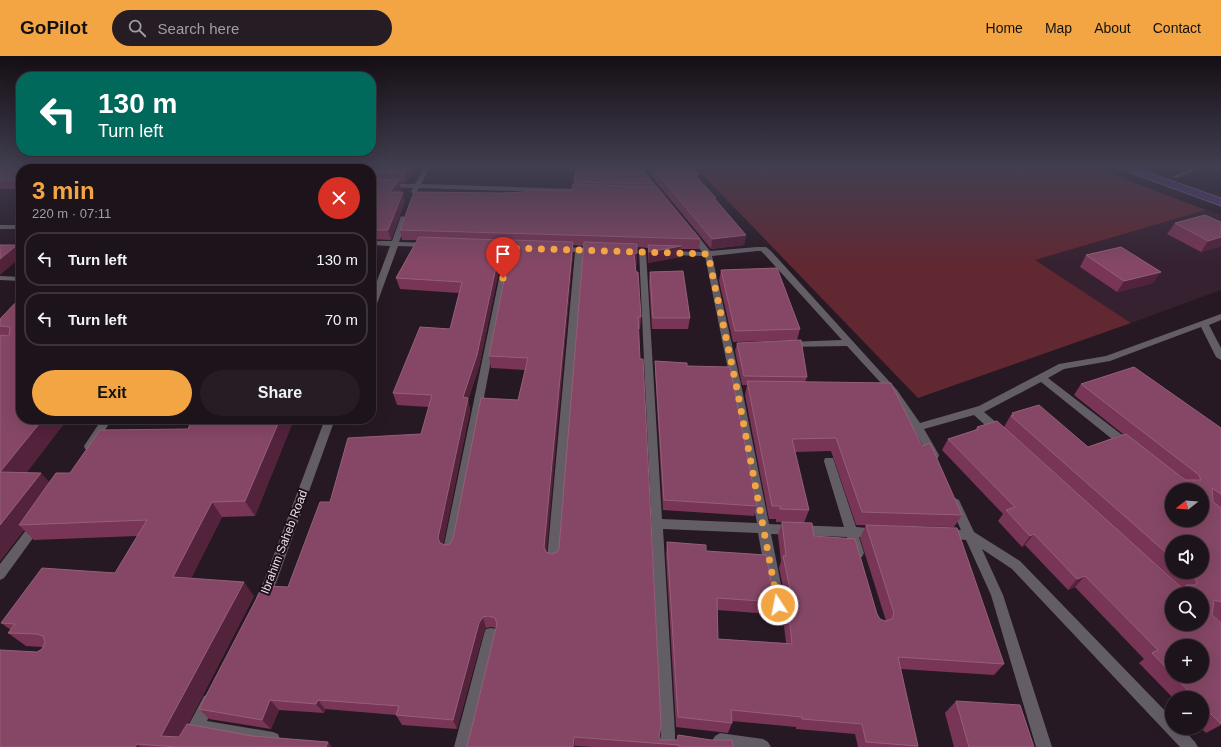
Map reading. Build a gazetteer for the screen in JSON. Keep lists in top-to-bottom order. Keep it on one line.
{"streets":{"street":["Ibrahim Saheb Road"]},"north":"left","page":{"header":"GoPilot","search":"Search here","nav":["Home","Map","About","Contact"],"turn":["130 m","Turn left"],"heading":["3 min","220 m · 07:11"],"list":[{"name":"Turn left","value":"130 m"},{"name":"Turn left","value":"70 m"}],"buttons":["Exit","Share"],"map_buttons":["+","−"]}}
